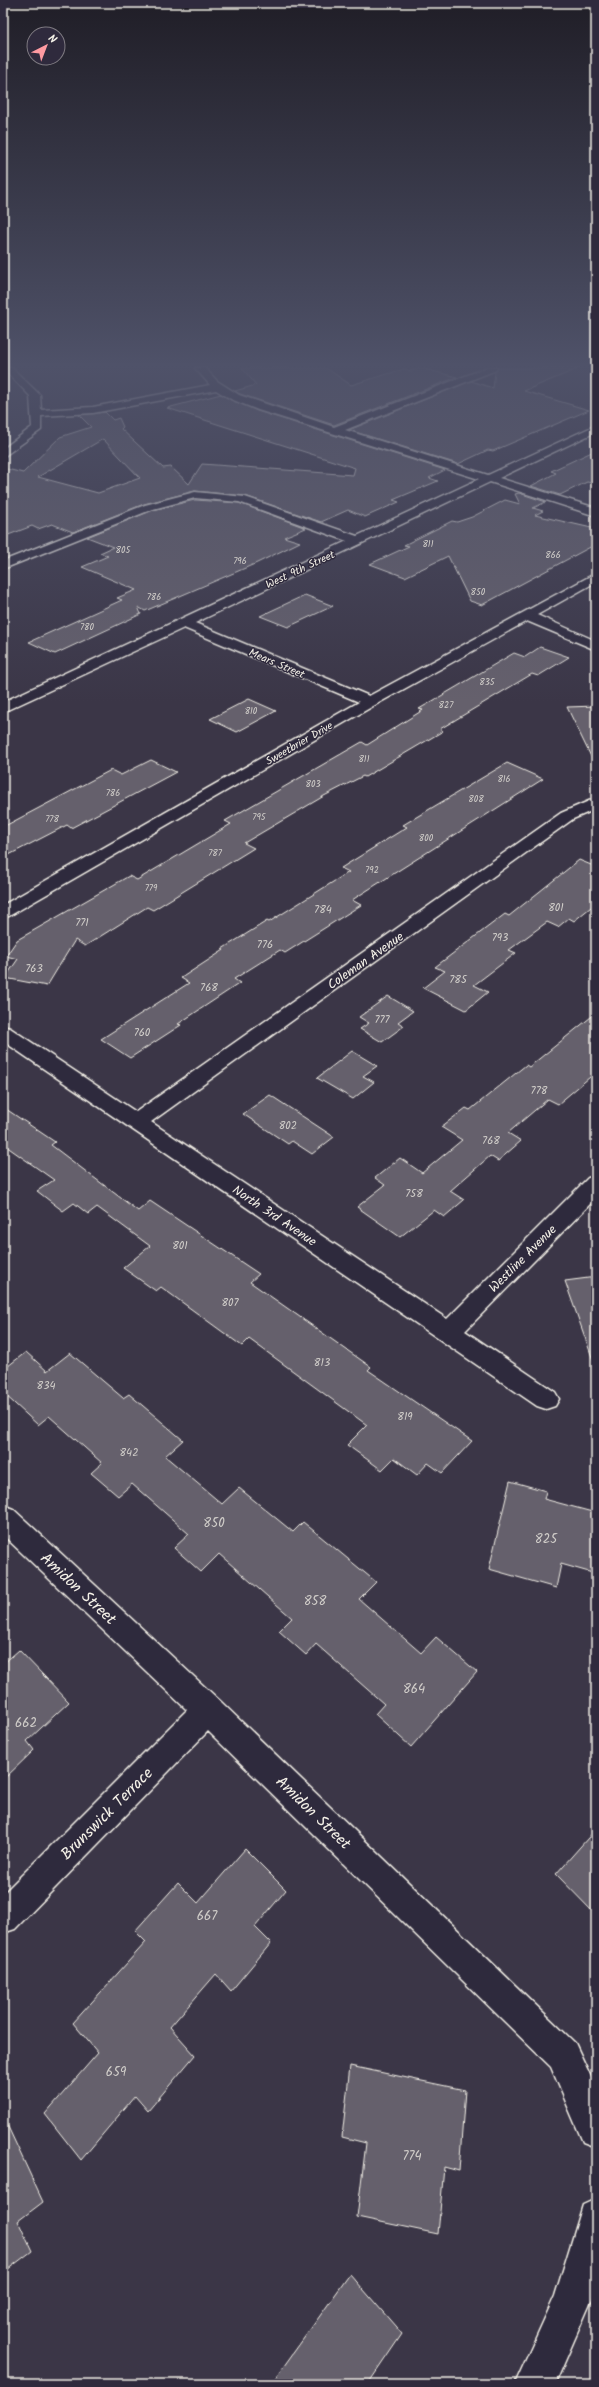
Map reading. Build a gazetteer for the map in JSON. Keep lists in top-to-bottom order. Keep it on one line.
{"streets":{"street":["West 9th Street","Mears Street","Sweetbrier Drive","Coleman Avenue","North 3rd Avenue","Westline Avenue","Amidon Street","Brunswick Terrace"]},"crossings":[["West 9th Street","Mears Street"],["Mears Street","Sweetbrier Drive"],["Coleman Avenue","North 3rd Avenue"],["North 3rd Avenue","Westline Avenue"],["Amidon Street","Brunswick Terrace"]],"house_numbers":["811","805","866","796","850","786","780","835","827","810","811","816","803","786","808","795","778","800","787","792","779","801","784","771","793","776","763","785","768","777","760","778","802","768","758","801","807","813","834","819","842","850","825","858","864","662","667","659","774"],"north":"top right"}
